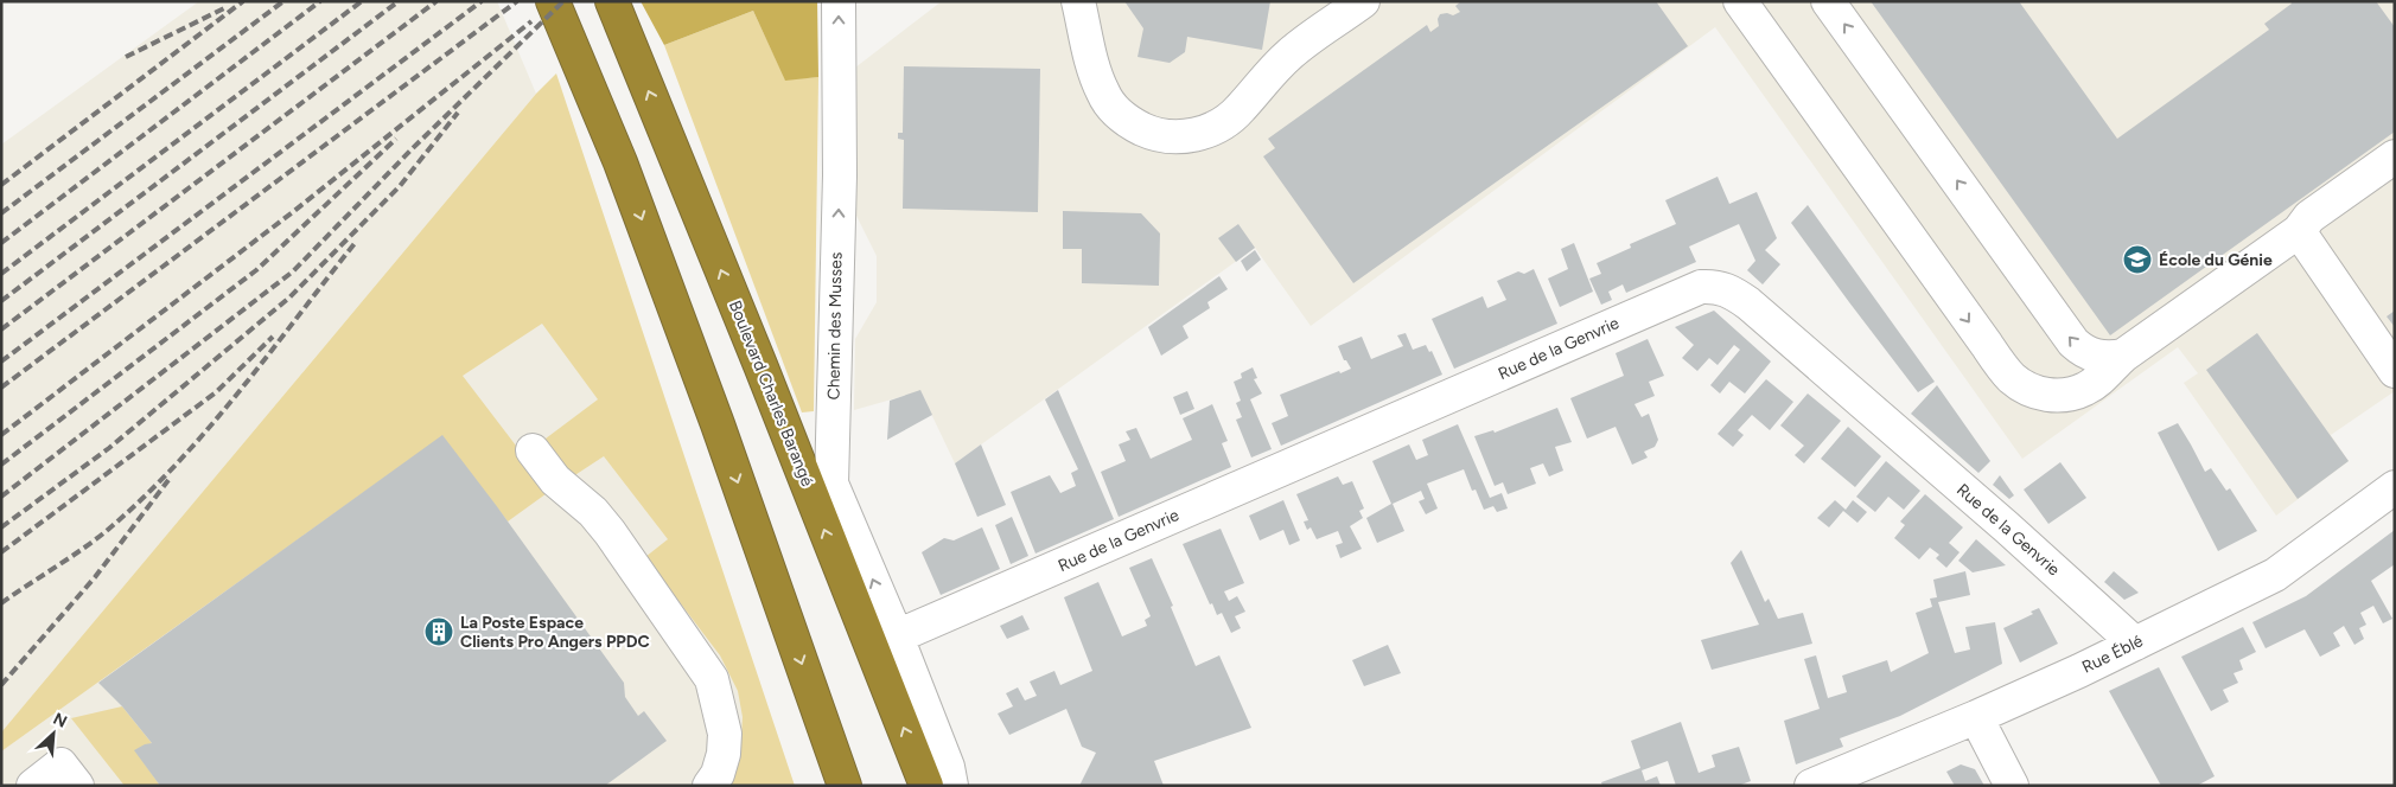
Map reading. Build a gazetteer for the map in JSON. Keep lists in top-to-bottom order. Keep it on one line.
{"streets":{"highway":["Boulevard Charles Barangé"],"street":["Chemin des Musses","Rue de la Genvrie","Rue Éblé"]},"crossings":[["Chemin des Musses","Rue de la Genvrie"],["Rue de la Genvrie","Rue Éblé"]],"one_way":["Chemin des Musses"],"places":{"school or university":["École du Génie"],"building":["La Poste Espace Clients Pro Angers PPDC"]},"north":"top right"}
